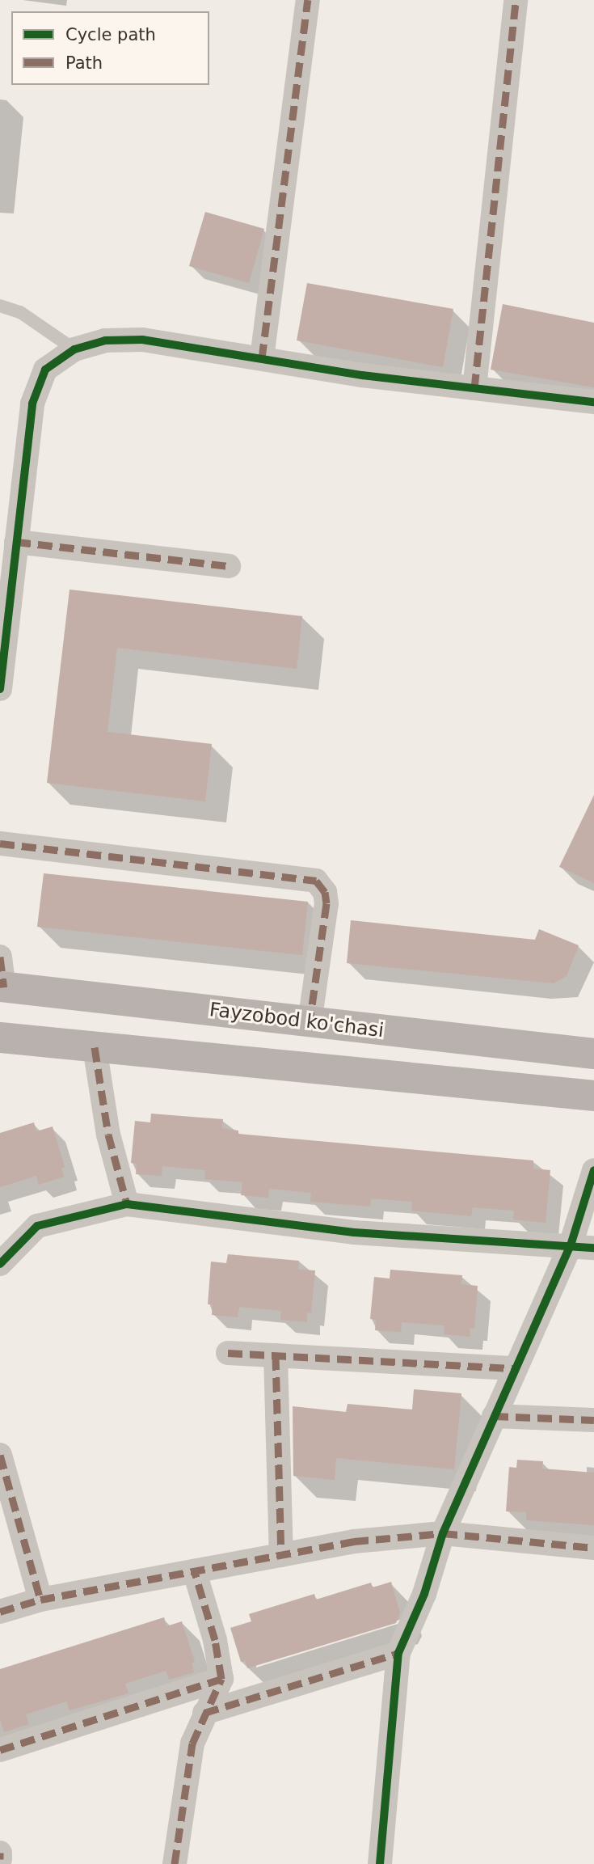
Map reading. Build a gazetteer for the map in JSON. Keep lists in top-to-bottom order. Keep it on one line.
{"streets":{"main road":["Fayzobod ko'chasi"]},"legend":["Cycle path","Path"]}
